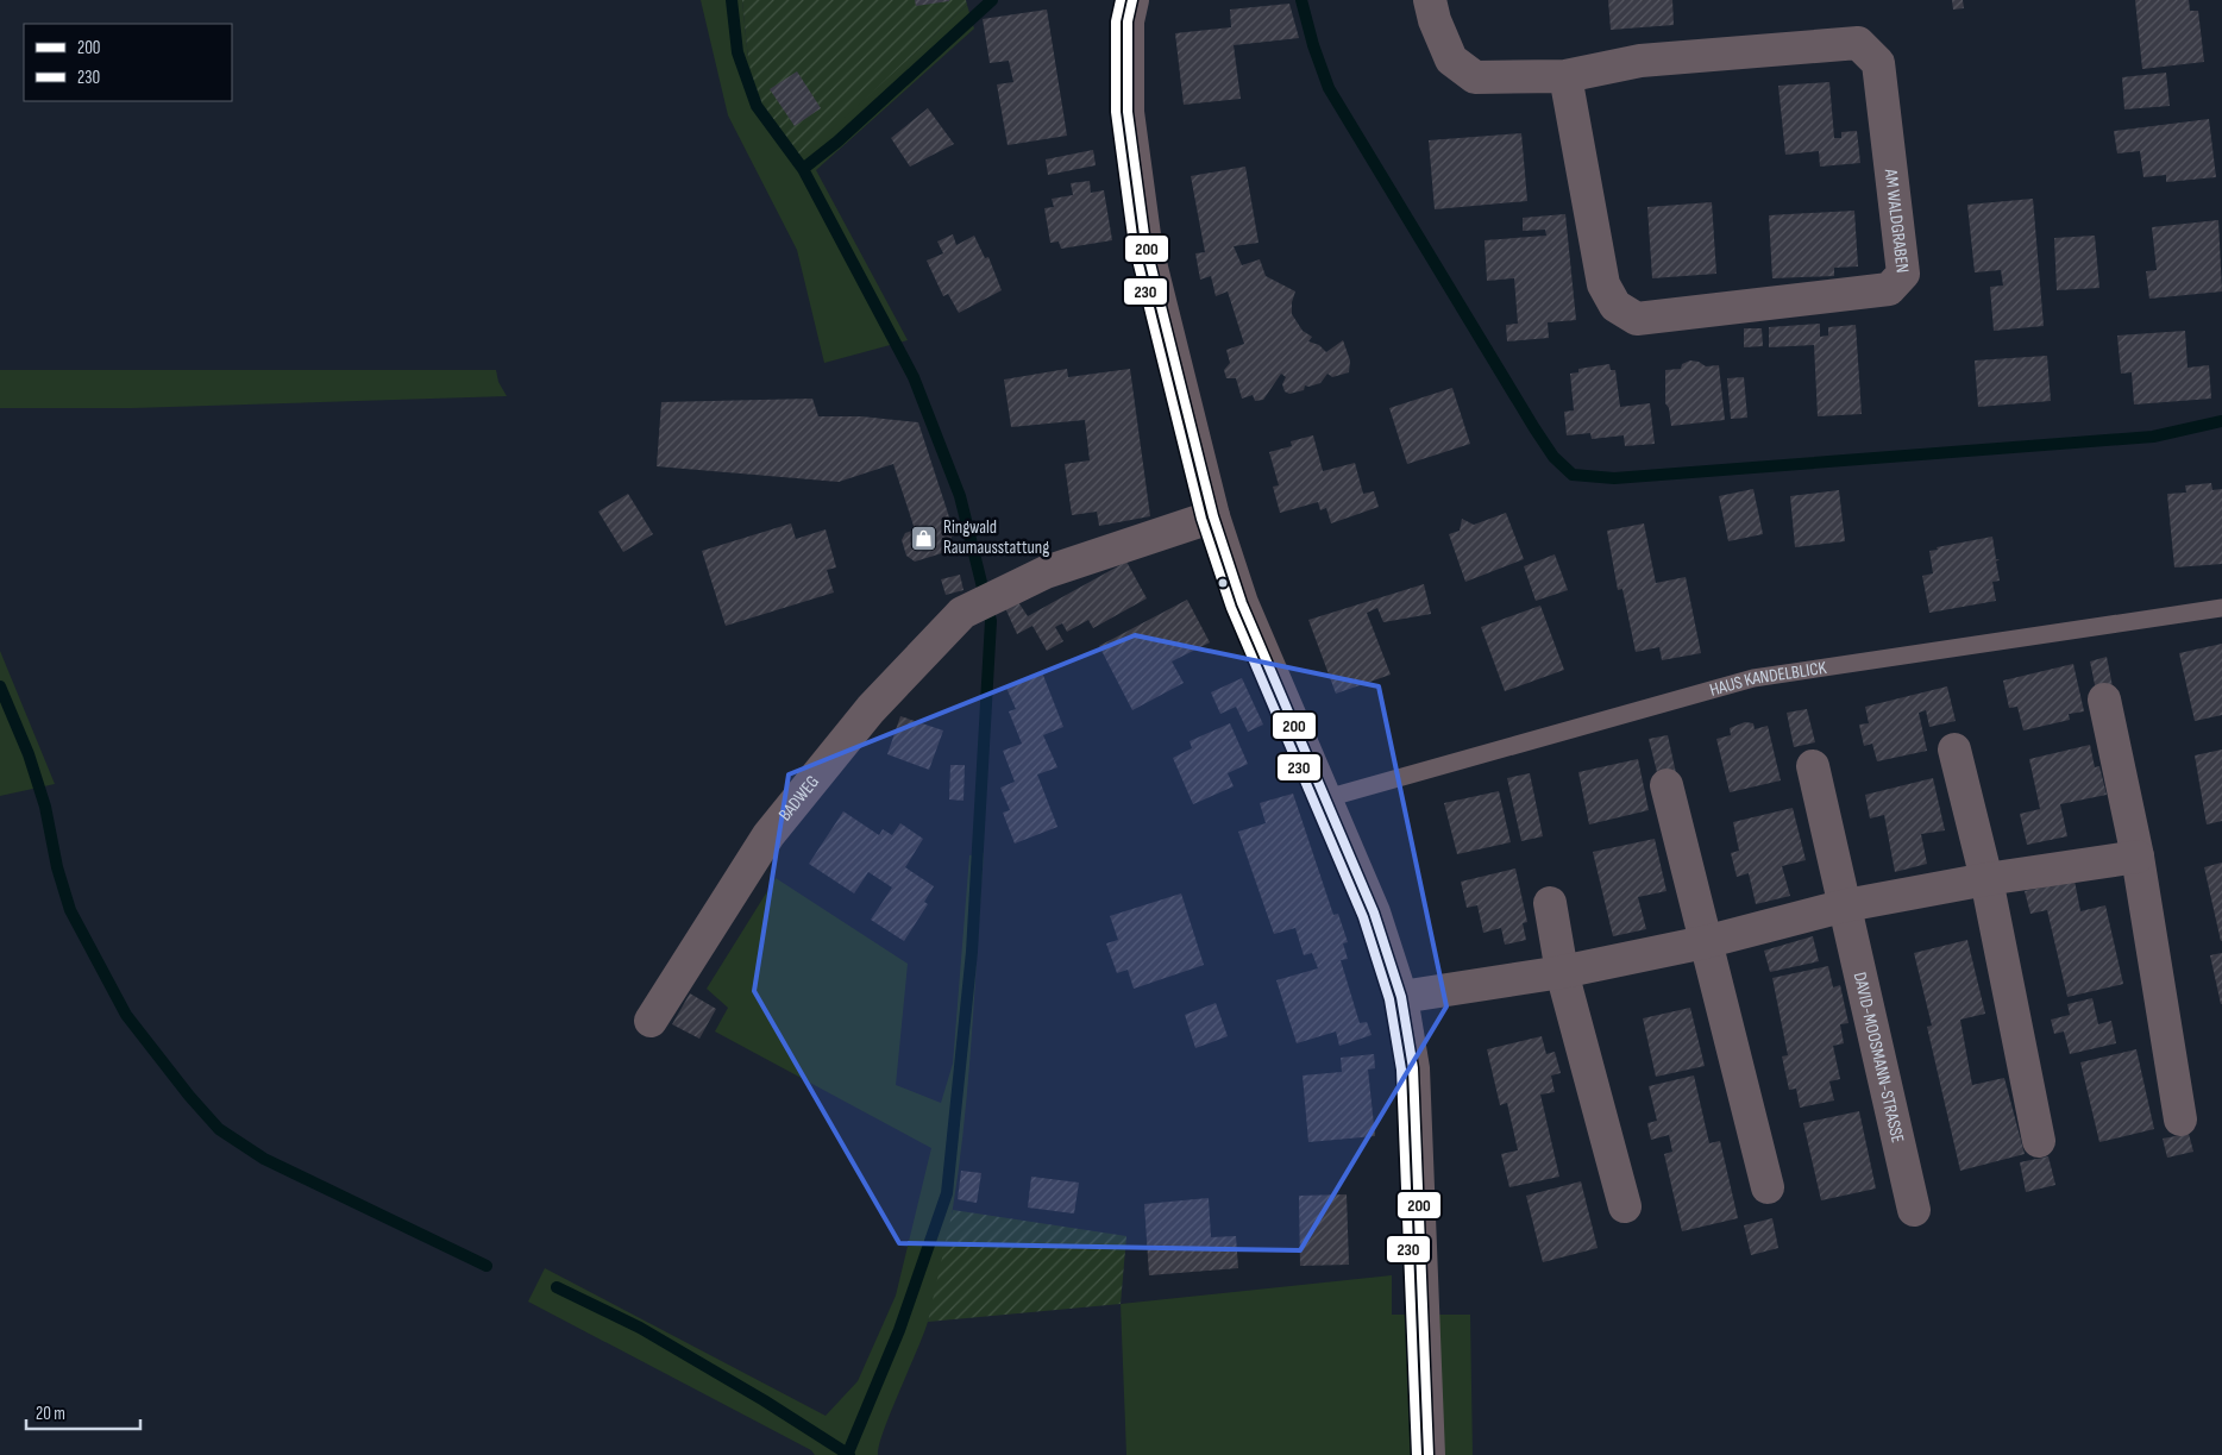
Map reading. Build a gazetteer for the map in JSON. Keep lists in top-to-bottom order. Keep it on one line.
{"streets":{"street":["AM WALDGRABEN","BADWEG","DAVID-MOOSMANN-STRASSE"],"lane":["HAUS KANDELBLICK"]},"places":{"shop":["Ringwald Raumausstattung"]},"lines":["transit line 200","transit line 230"],"legend":["200","230"],"scale_bar":"20 m"}
